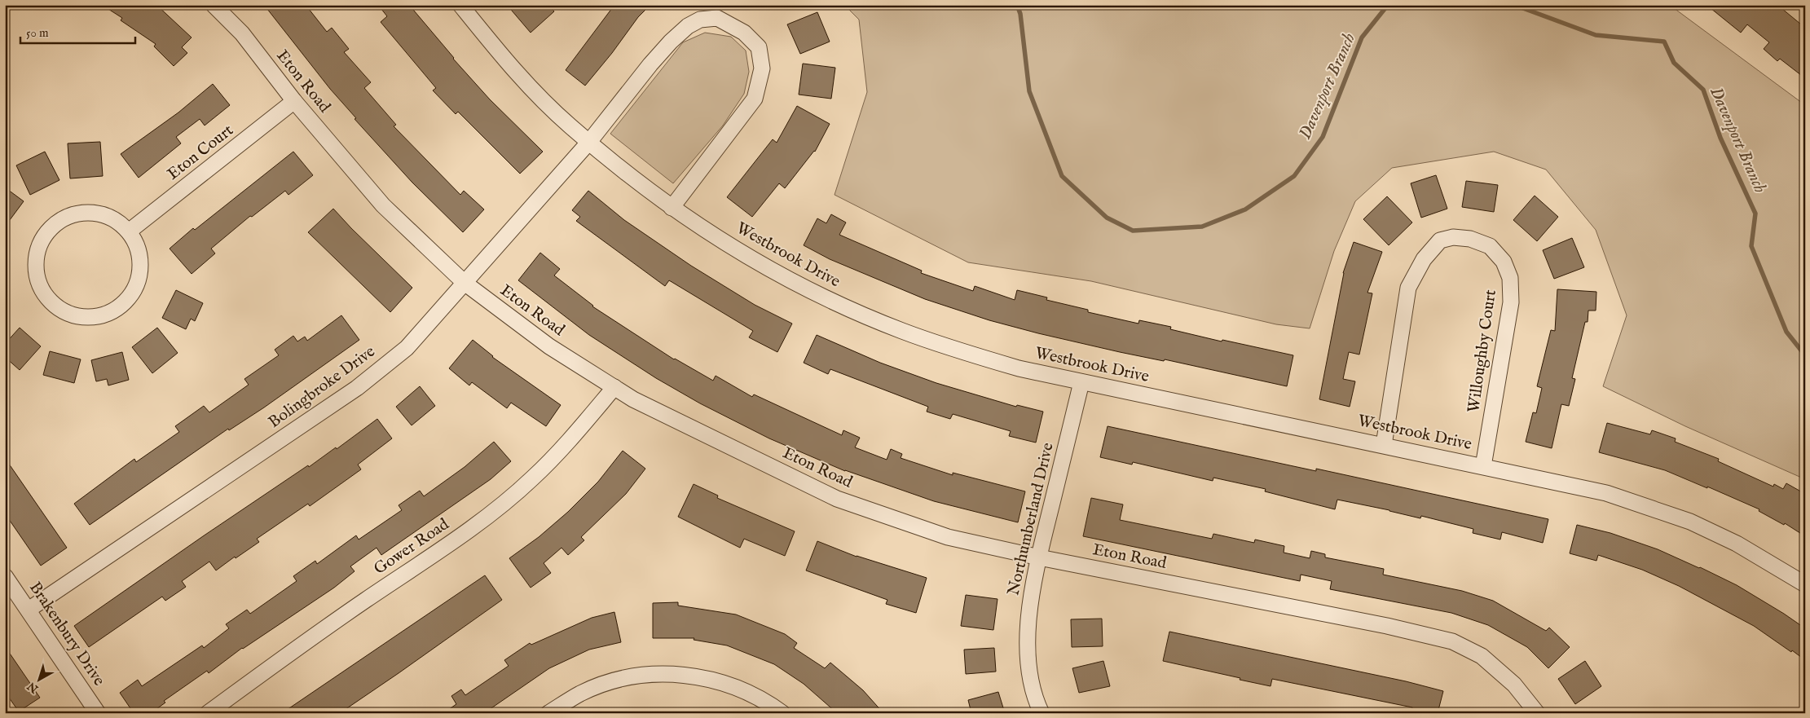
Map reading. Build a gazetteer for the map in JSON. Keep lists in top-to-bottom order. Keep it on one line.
{"streets":{"street":["Eton Road","Eton Court","Westbrook Drive","Willoughby Court","Bolingbroke Drive","Northumberland Drive","Gower Road","Brakenbury Drive"]},"crossings":[["Eton Road","Eton Court"],["Eton Road","Bolingbroke Drive"],["Eton Road","Northumberland Drive"],["Eton Road","Gower Road"],["Westbrook Drive","Willoughby Court"],["Westbrook Drive","Bolingbroke Drive"],["Westbrook Drive","Northumberland Drive"],["Bolingbroke Drive","Brakenbury Drive"]],"water":["Davenport Branch"],"scale_bar":"50 m","north":"bottom left"}
